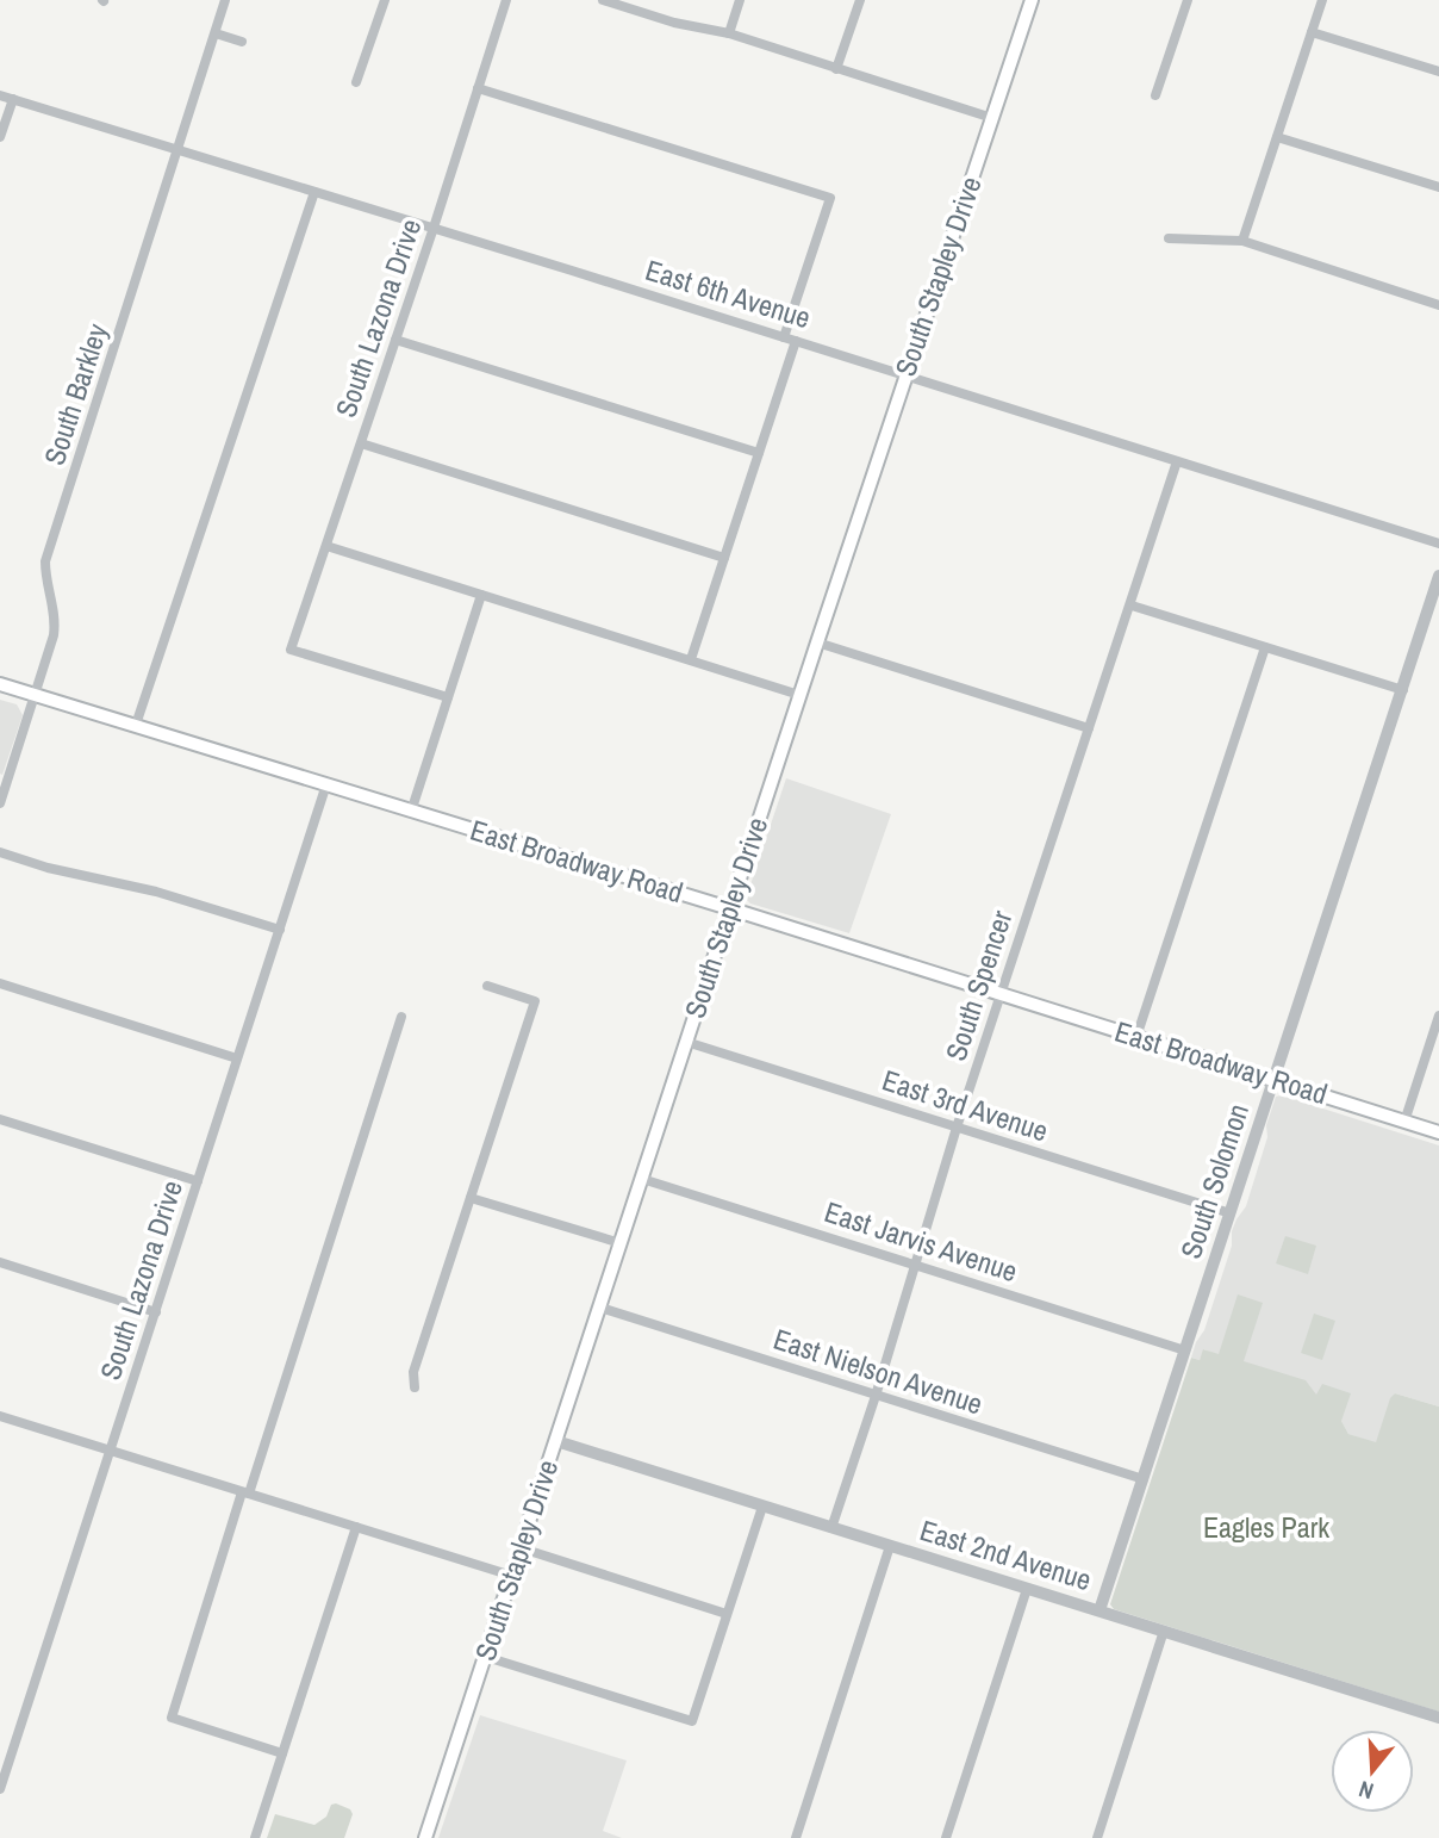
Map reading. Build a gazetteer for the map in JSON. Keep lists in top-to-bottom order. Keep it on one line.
{"streets":{"main road":["South Stapley Drive","East Broadway Road"],"street":["East 6th Avenue","South Lazona Drive","South Barkley","South Spencer","East 3rd Avenue","South Solomon","East Jarvis Avenue","East Nielson Avenue","East 2nd Avenue"]},"crossings":[["South Stapley Drive","East 6th Avenue"],["South Stapley Drive","East Broadway Road"],["South Stapley Drive","East 3rd Avenue"],["South Stapley Drive","East Jarvis Avenue"],["South Stapley Drive","East Nielson Avenue"],["South Stapley Drive","East 2nd Avenue"],["East 6th Avenue","South Lazona Drive"],["East 6th Avenue","South Barkley"],["East 6th Avenue","South Spencer"],["South Lazona Drive","East Broadway Road"],["South Barkley","East Broadway Road"],["East Broadway Road","South Spencer"],["East Broadway Road","South Solomon"],["South Spencer","East 3rd Avenue"],["South Spencer","East Jarvis Avenue"],["South Spencer","East Nielson Avenue"],["South Spencer","East 2nd Avenue"],["East 3rd Avenue","South Solomon"],["South Solomon","East Jarvis Avenue"],["South Solomon","East Nielson Avenue"],["South Solomon","East 2nd Avenue"]],"parks":["Eagles Park"],"north":"bottom"}
